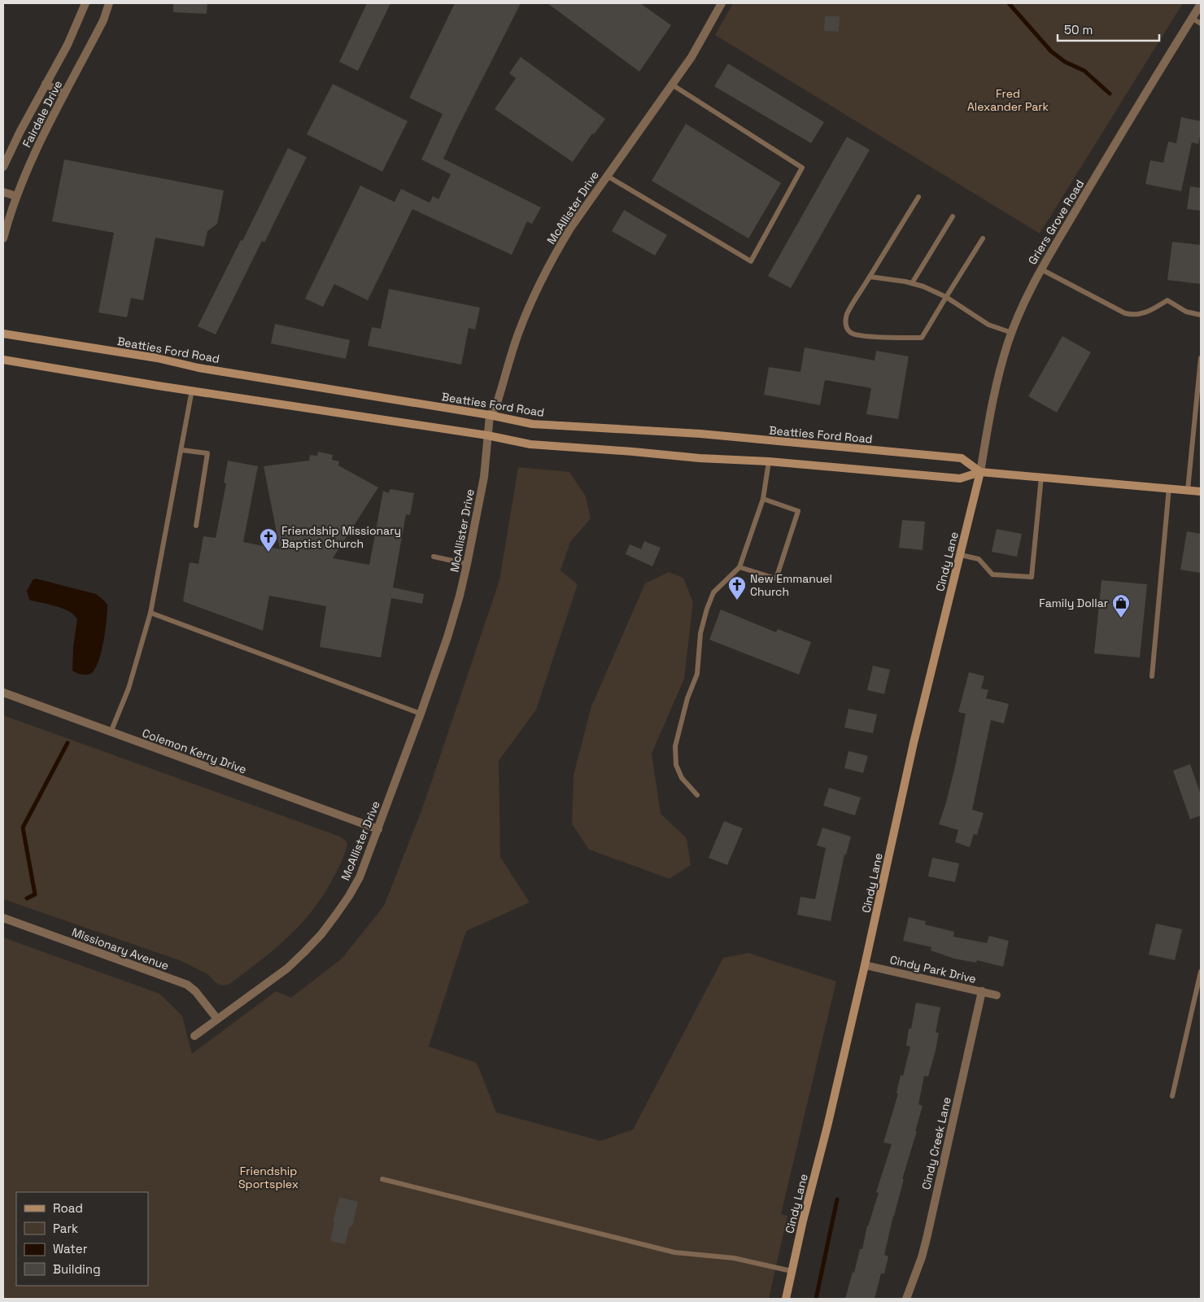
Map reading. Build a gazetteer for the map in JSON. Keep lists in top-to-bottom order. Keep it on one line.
{"streets":{"main road":["Beatties Ford Road","Cindy Lane"],"street":["Fairdale Drive","McAllister Drive","Griers Grove Road","Colemon Kerry Drive","Missionary Avenue","Cindy Park Drive","Cindy Creek Lane"]},"crossings":[["McAllister Drive","Beatties Ford Road"],["McAllister Drive","Colemon Kerry Drive"],["McAllister Drive","Missionary Avenue"],["Griers Grove Road","Beatties Ford Road"],["Griers Grove Road","Cindy Lane"],["Beatties Ford Road","Cindy Lane"],["Cindy Lane","Cindy Park Drive"],["Cindy Park Drive","Cindy Creek Lane"]],"parks":["Fred Alexander Park","Friendship Sportsplex"],"places":{"church":["Friendship Missionary Baptist Church","New Emmanuel Church"],"shop":["Family Dollar"]},"legend":["Road","Park","Water","Building"],"scale_bar":"50 m"}
